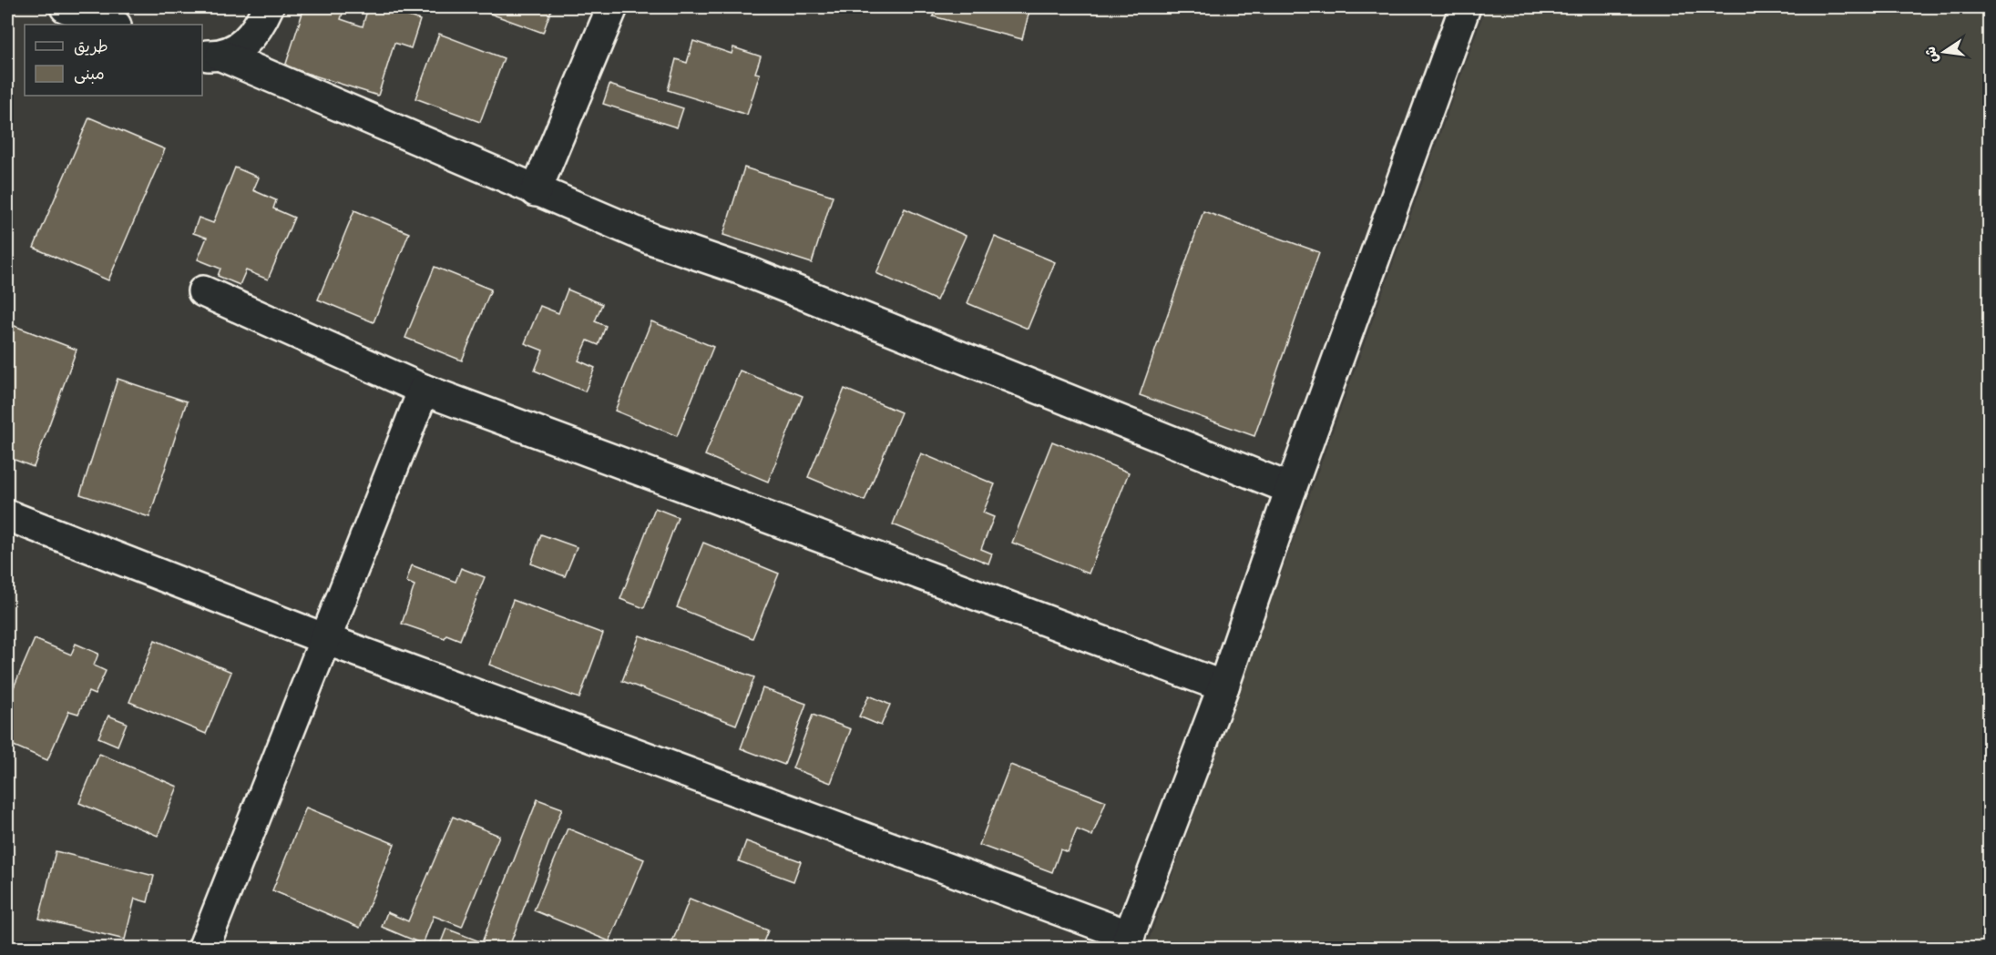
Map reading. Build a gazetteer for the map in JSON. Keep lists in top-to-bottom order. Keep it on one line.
{"legend":["طريق","مبنى"],"north":"left"}
